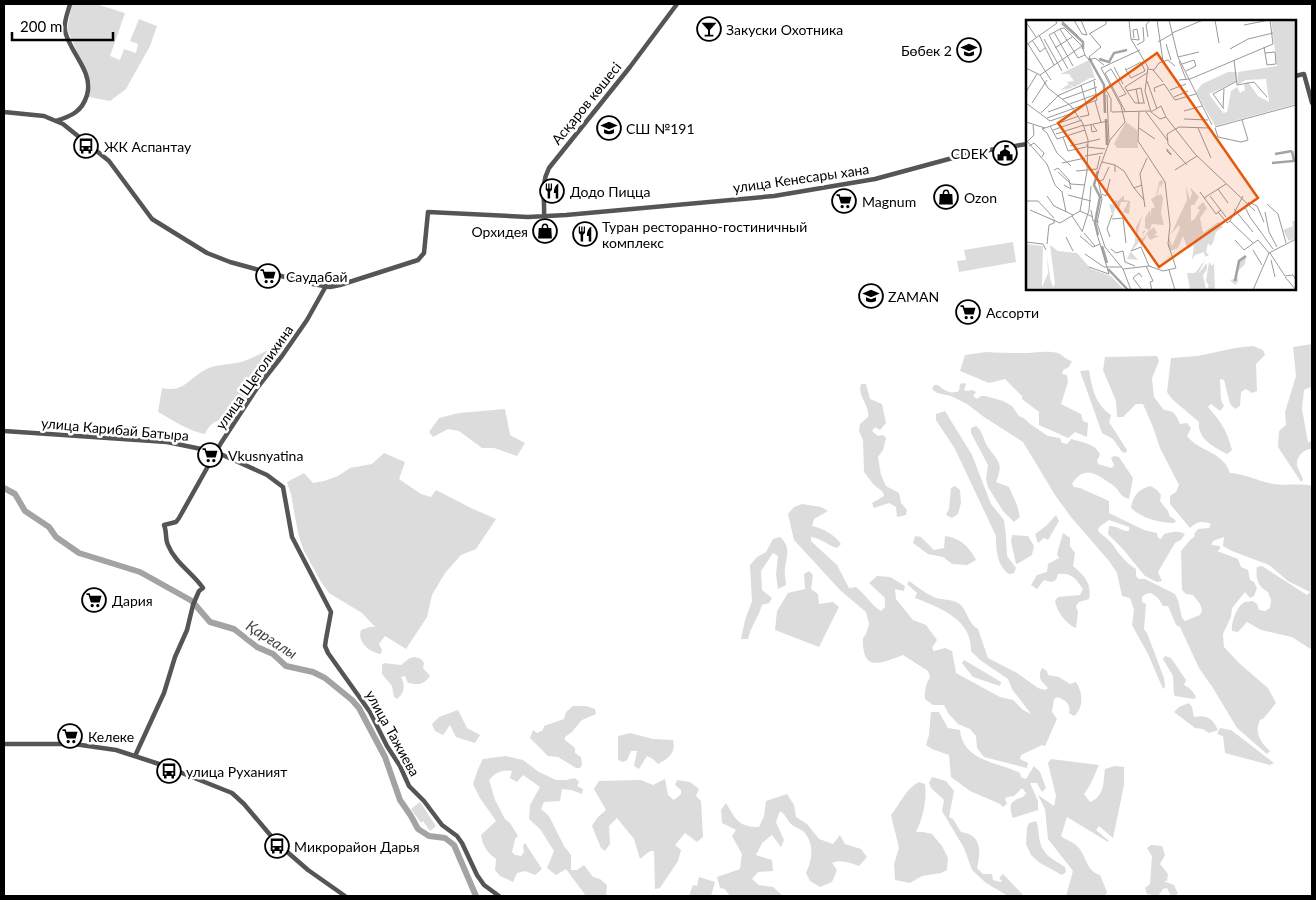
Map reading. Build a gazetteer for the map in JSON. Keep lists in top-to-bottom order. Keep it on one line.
{"streets":{"street":["Асқаров көшесі","улица Кенесары хана","улица Щеголихина","улица Карибай Батыра","улица Тажиева"]},"crossings":[["Асқаров көшесі","улица Кенесары хана"],["улица Щеголихина","улица Карибай Батыра"],["улица Карибай Батыра","улица Тажиева"]],"water":["Қарғалы"],"places":{"bar":["Закуски Охотника"],"school or university":["Бөбек 2","СШ №191","ZAMAN"],"bus stop":["ЖК Аспантау","улица Руханият","Микрорайон Дарья"],"public building":["CDEK"],"restaurant":["Додо Пицца","Туран ресторанно-гостиничный комплекс"],"shop":["Ozon","Орхидея"],"supermarket":["Magnum","Саудабай","Ассорти","Vkusnyatina","Дария","Келеке"]},"scale_bar":"200 m"}
